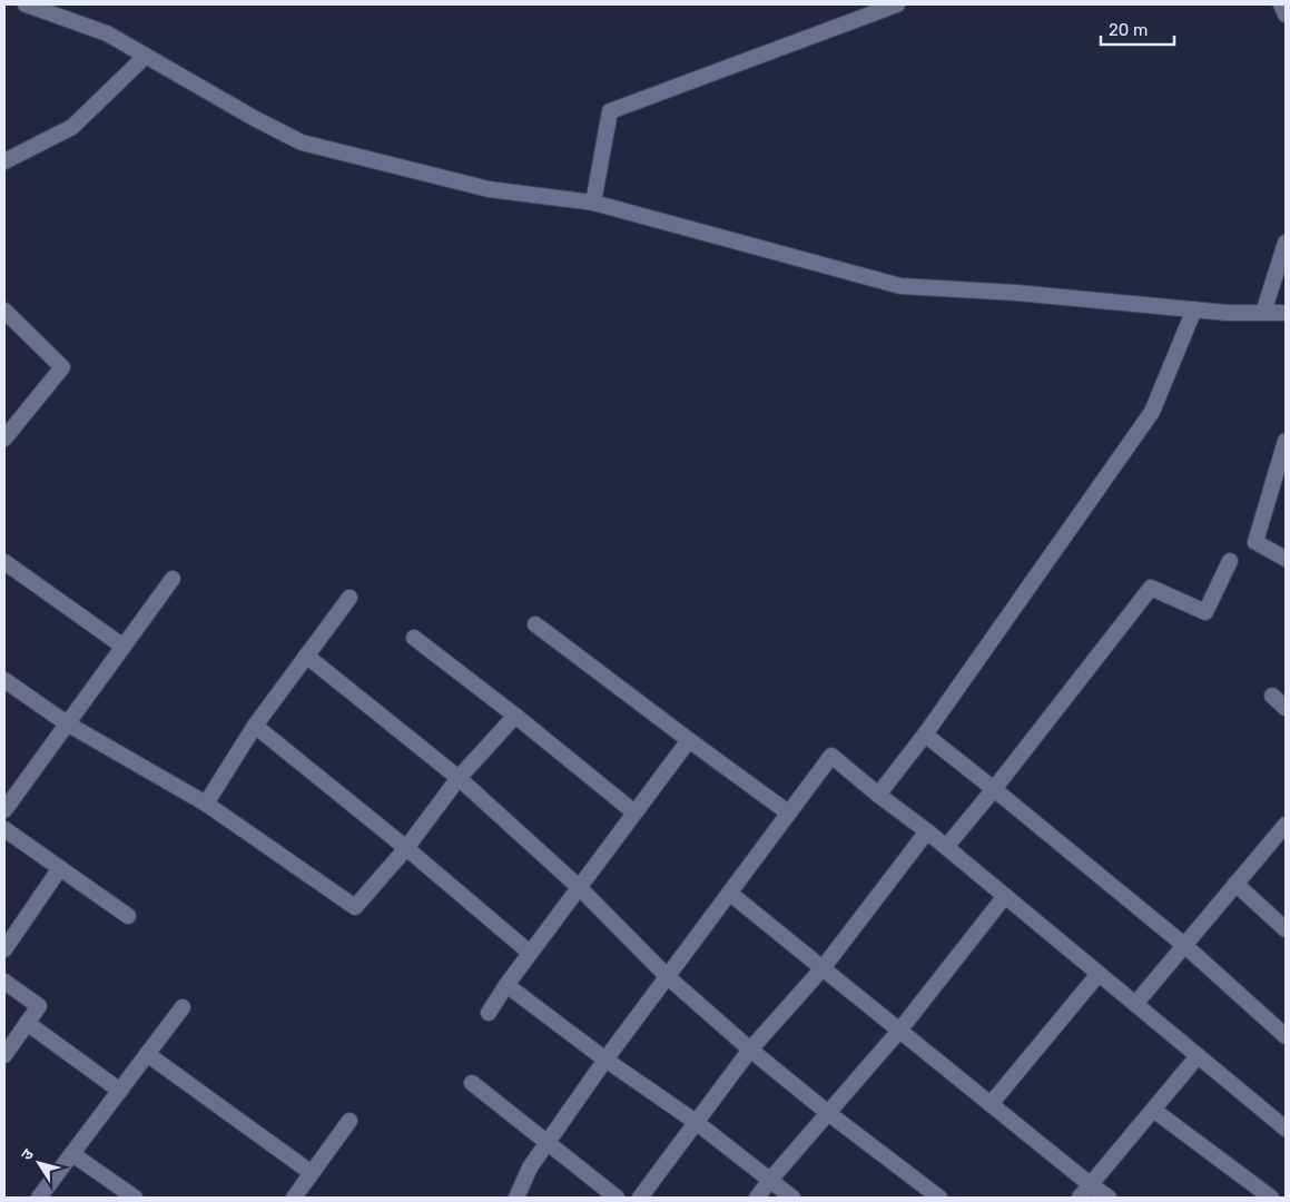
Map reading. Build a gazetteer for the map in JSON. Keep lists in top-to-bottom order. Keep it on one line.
{"scale_bar":"20 m","north":"top left"}
